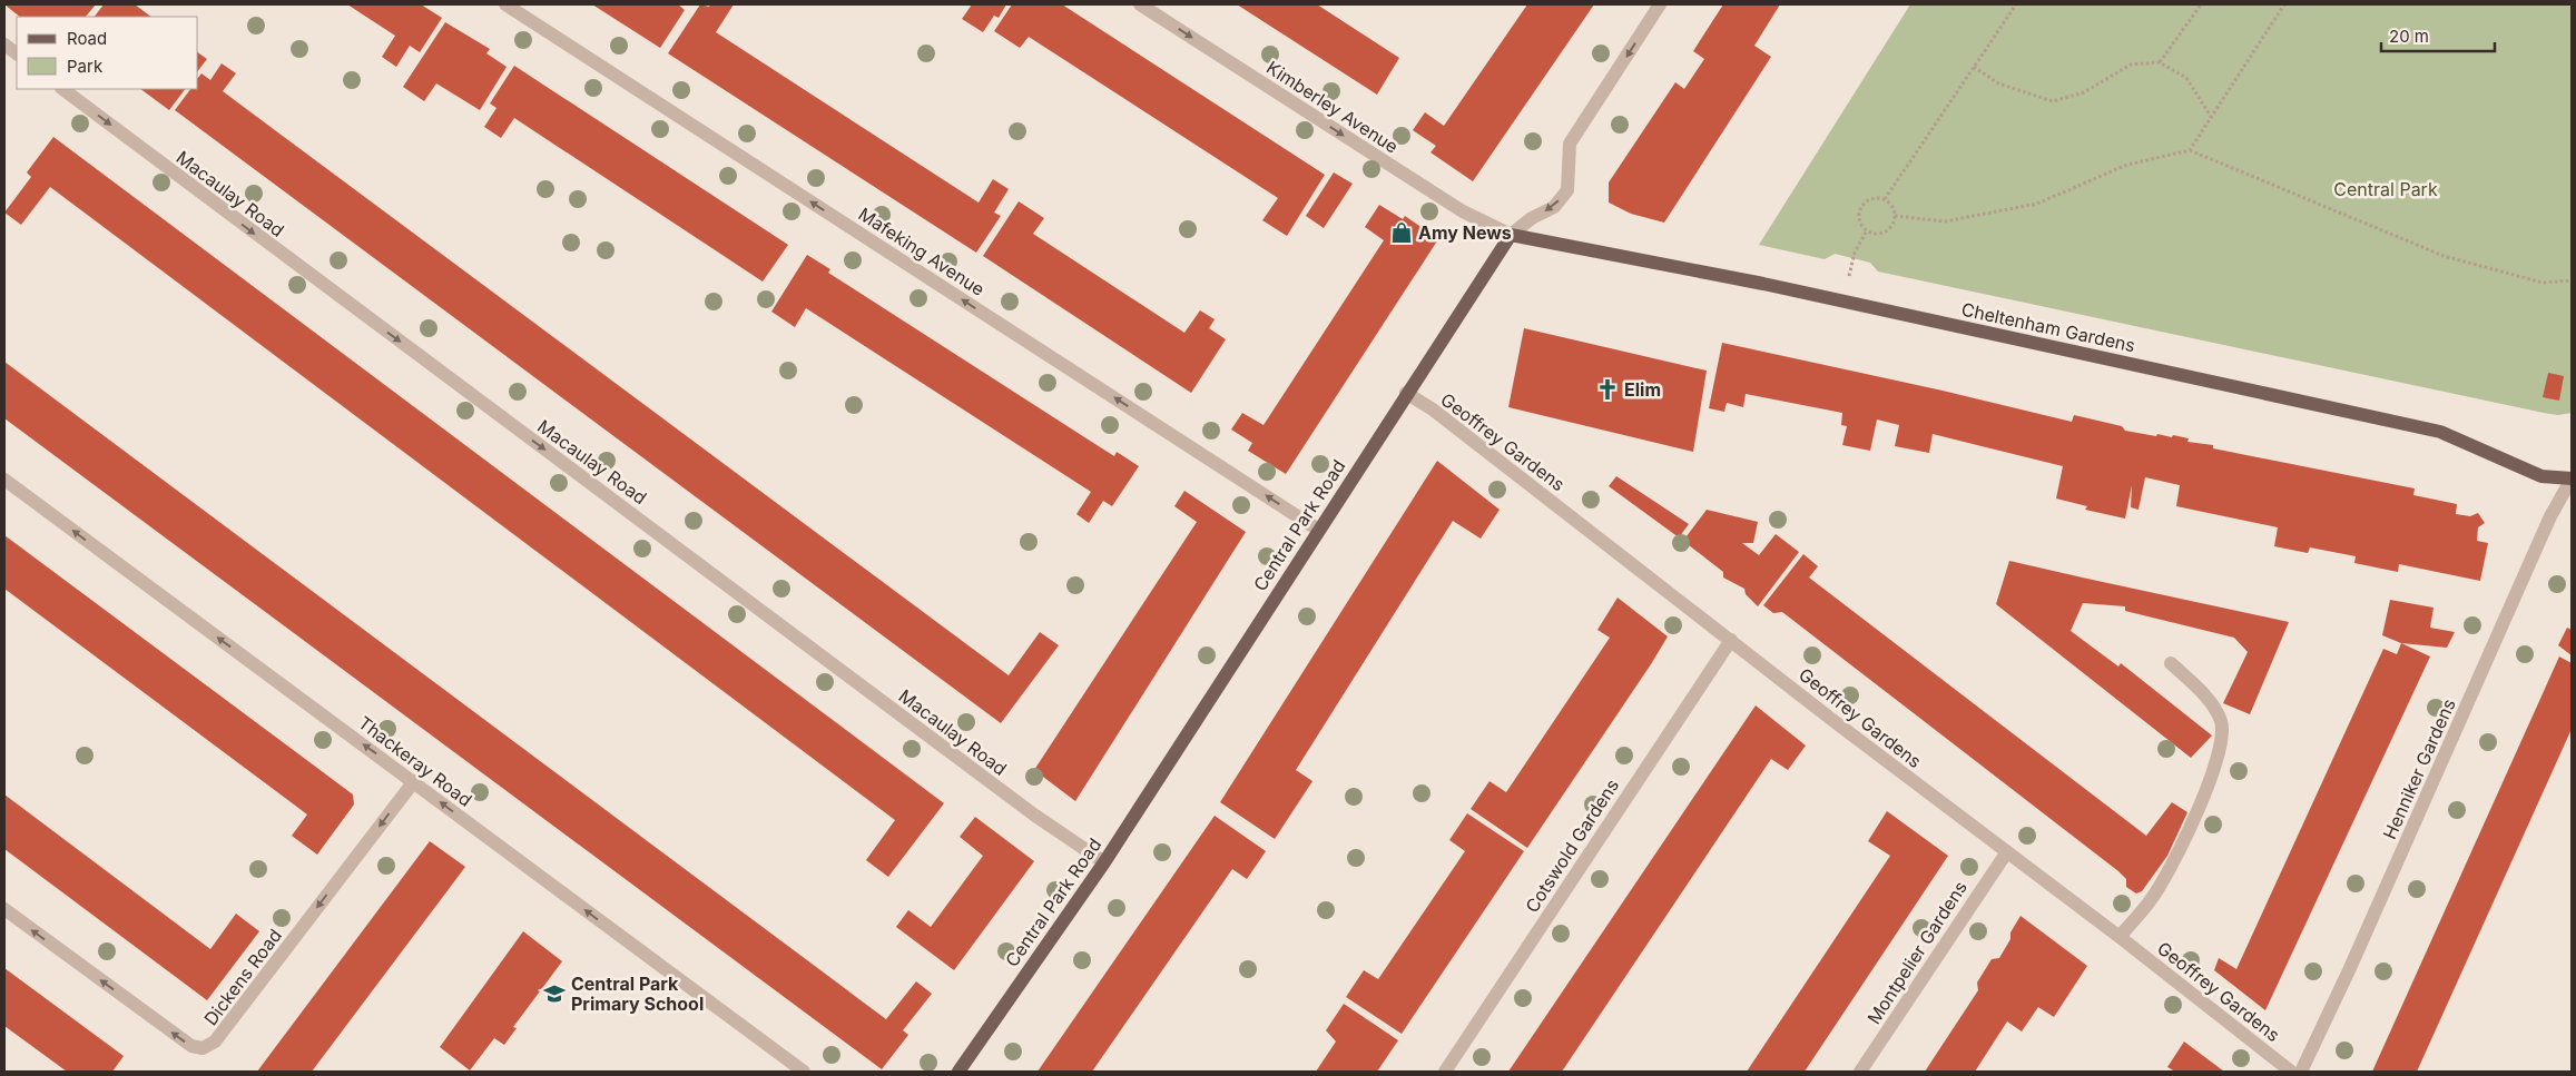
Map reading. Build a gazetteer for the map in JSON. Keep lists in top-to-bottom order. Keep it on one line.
{"streets":{"main road":["Cheltenham Gardens","Central Park Road"],"street":["Kimberley Avenue","Macaulay Road","Mafeking Avenue","Geoffrey Gardens","Thackeray Road","Henniker Gardens","Cotswold Gardens","Montpelier Gardens","Dickens Road"]},"crossings":[["Kimberley Avenue","Cheltenham Gardens"],["Kimberley Avenue","Central Park Road"],["Macaulay Road","Central Park Road"],["Mafeking Avenue","Central Park Road"],["Cheltenham Gardens","Central Park Road"],["Cheltenham Gardens","Henniker Gardens"],["Geoffrey Gardens","Central Park Road"],["Geoffrey Gardens","Cotswold Gardens"],["Geoffrey Gardens","Montpelier Gardens"],["Thackeray Road","Dickens Road"]],"one_way":["Kimberley Avenue","Macaulay Road","Mafeking Avenue","Thackeray Road"],"parks":["Central Park"],"places":{"shop":["Amy News"],"church":["Elim"],"school or university":["Central Park Primary School"]},"legend":["Road","Park"],"scale_bar":"20 m"}
